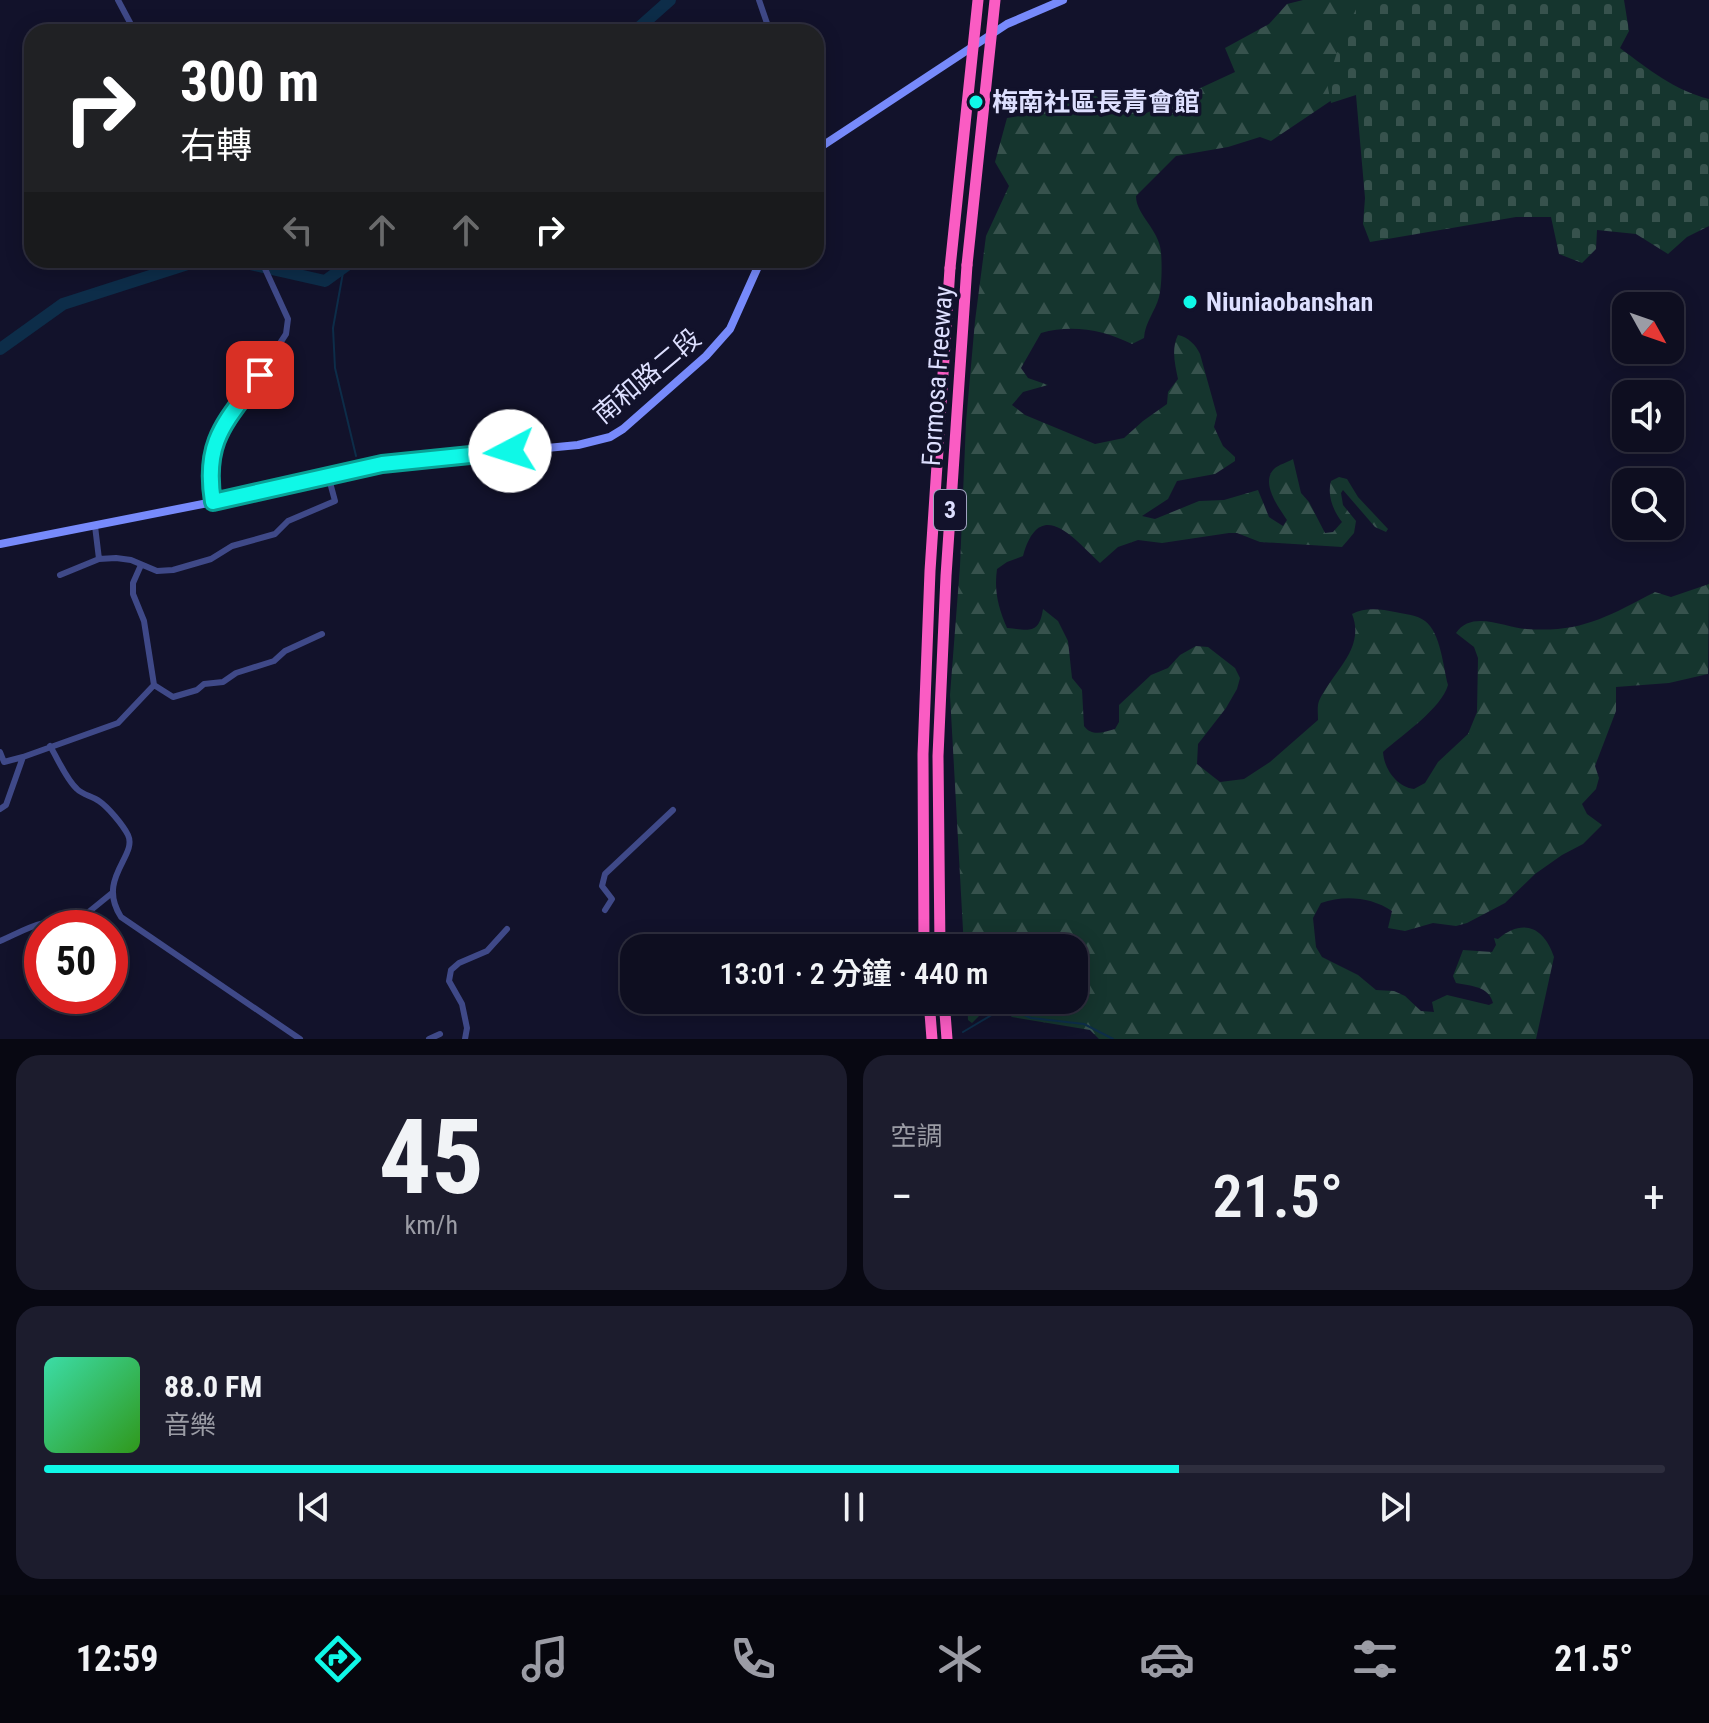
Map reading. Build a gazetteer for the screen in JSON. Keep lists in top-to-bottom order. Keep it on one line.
{"streets":{"highway":["Formosa Freeway","3"],"main road":["南和路二段"]},"places":["梅南社區長青會館","Niuniaobanshan"],"north":"bottom right","page":{"turn":["300 m","右轉"],"limit":"50","trip":"13:01 · 2 分鐘 · 440 m","tile":[["45","km/h"],"空調"],"heat":["−","21.5°","+"],"song":["88.0 FM","音樂"],"tabs":["12:59","21.5°"]}}
